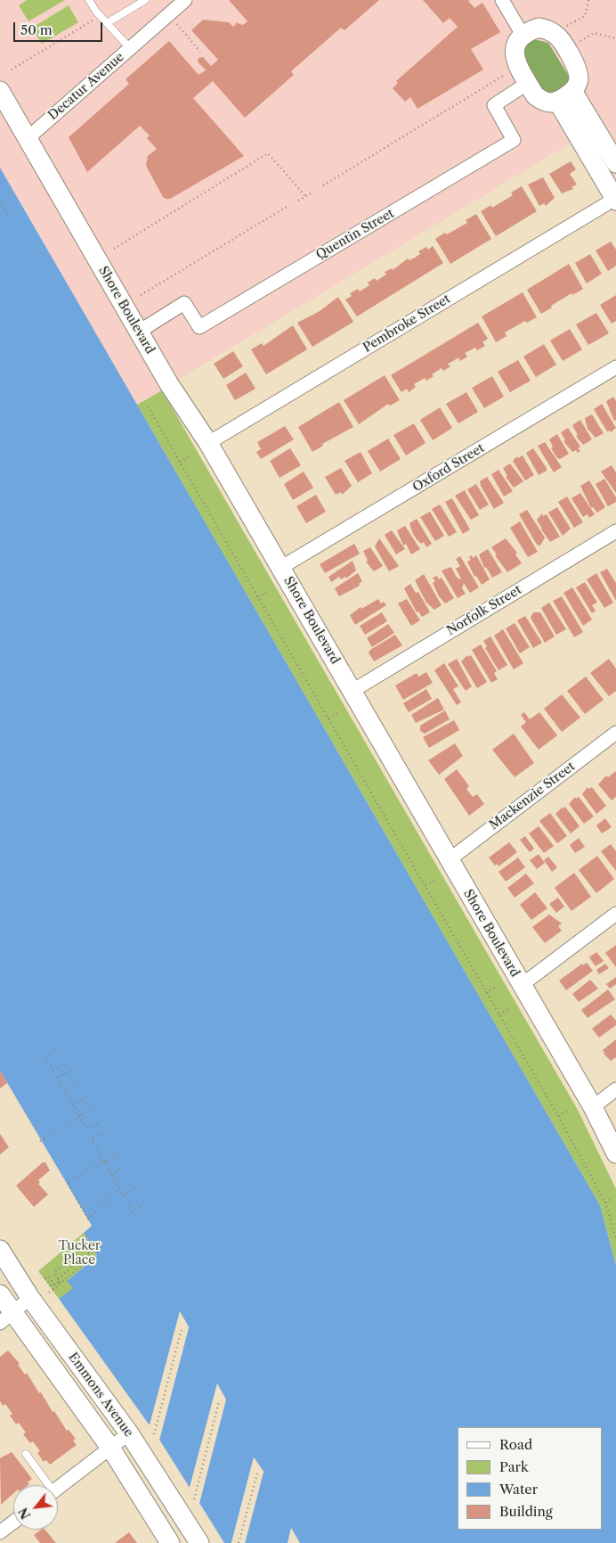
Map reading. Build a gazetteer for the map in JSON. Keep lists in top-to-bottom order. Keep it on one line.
{"streets":{"main road":["Shore Boulevard","Emmons Avenue"],"street":["Decatur Avenue","Quentin Street","Pembroke Street","Oxford Street","Norfolk Street","Mackenzie Street"]},"crossings":[["Decatur Avenue","Shore Boulevard"],["Quentin Street","Shore Boulevard"],["Shore Boulevard","Pembroke Street"],["Shore Boulevard","Oxford Street"],["Shore Boulevard","Norfolk Street"],["Shore Boulevard","Mackenzie Street"]],"parks":["Tucker Place"],"legend":["Road","Park","Water","Building"],"scale_bar":"50 m","north":"bottom left"}
